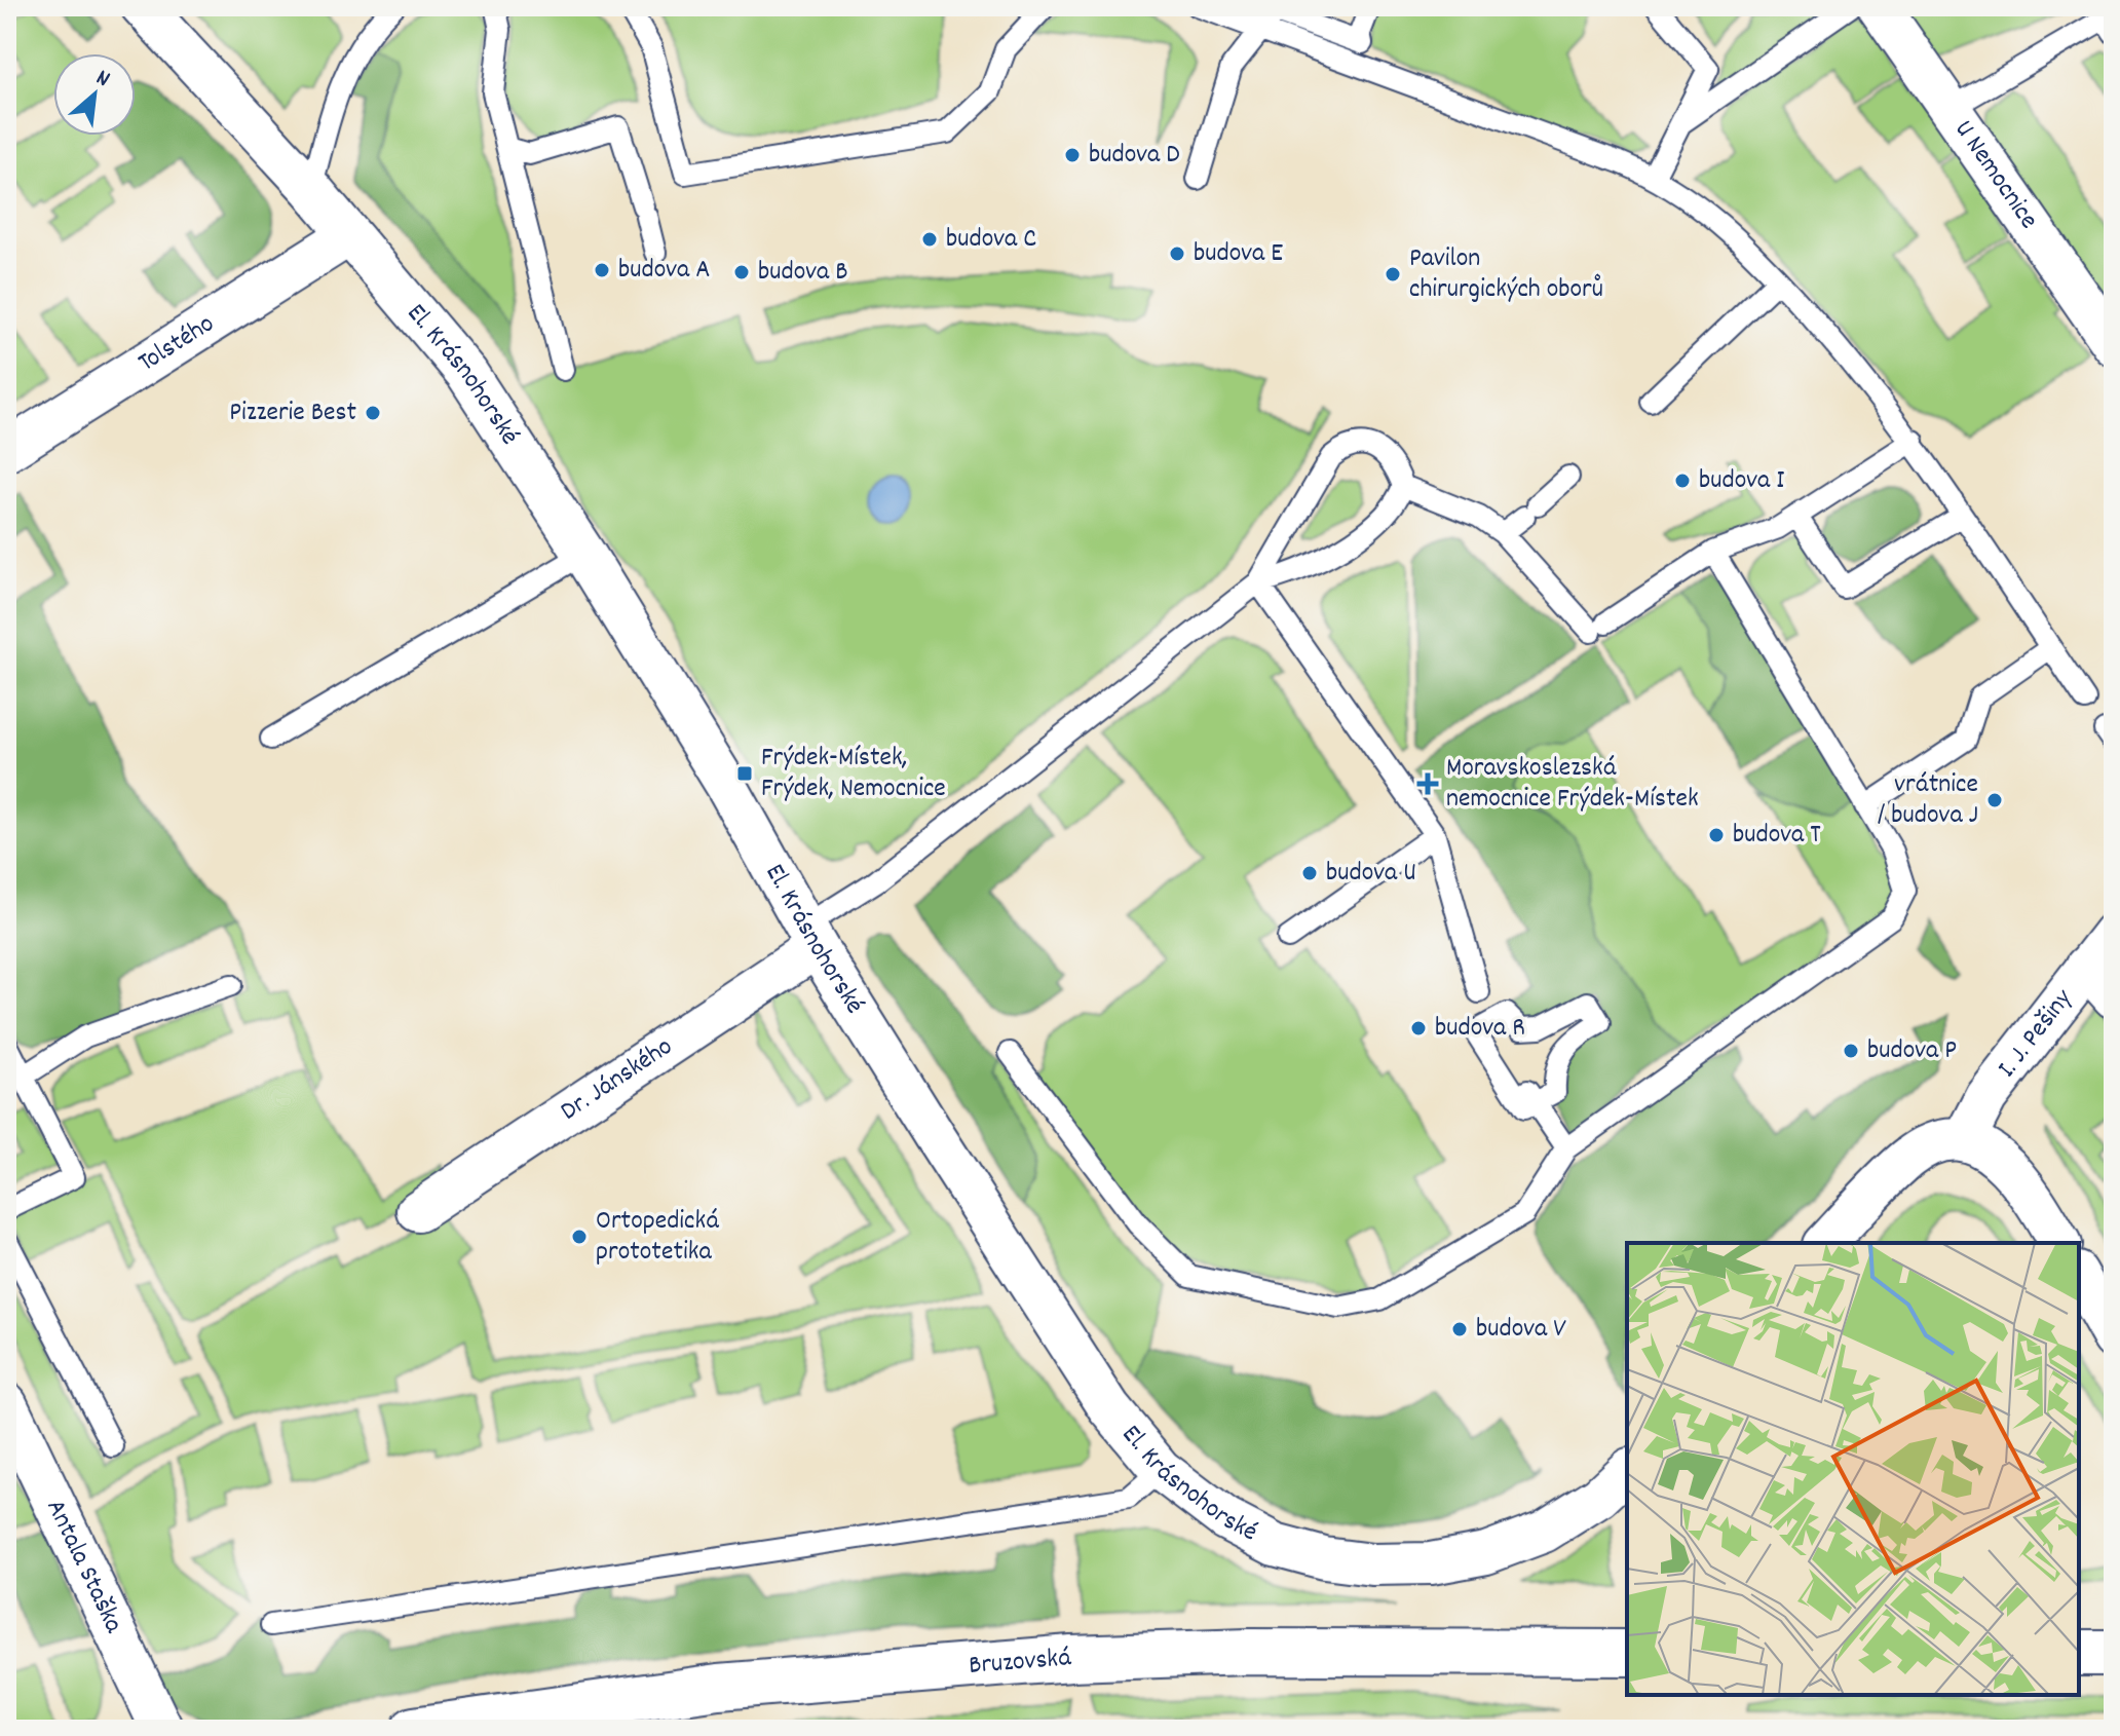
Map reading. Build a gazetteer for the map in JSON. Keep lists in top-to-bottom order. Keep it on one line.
{"streets":{"main road":["Bruzovská"],"street":["U Nemocnice","Tolstého","El. Krásnohorské","I. J. Pešiny","Dr. Jánského","Antala Staška"]},"crossings":[["Tolstého","El. Krásnohorské"],["El. Krásnohorské","Dr. Jánského"]],"places":{"other":["budova D","budova C","budova E","budova A","budova B","Pavilon chirurgických oborů","Pizzerie Best","budova I","vrátnice / budova J","budova T","budova U","budova R","budova P","Ortopedická prototetika","budova V"],"transit":["Frýdek-Místek, Frýdek, Nemocnice"],"health":["Moravskoslezská nemocnice Frýdek-Místek"]},"north":"top right"}
